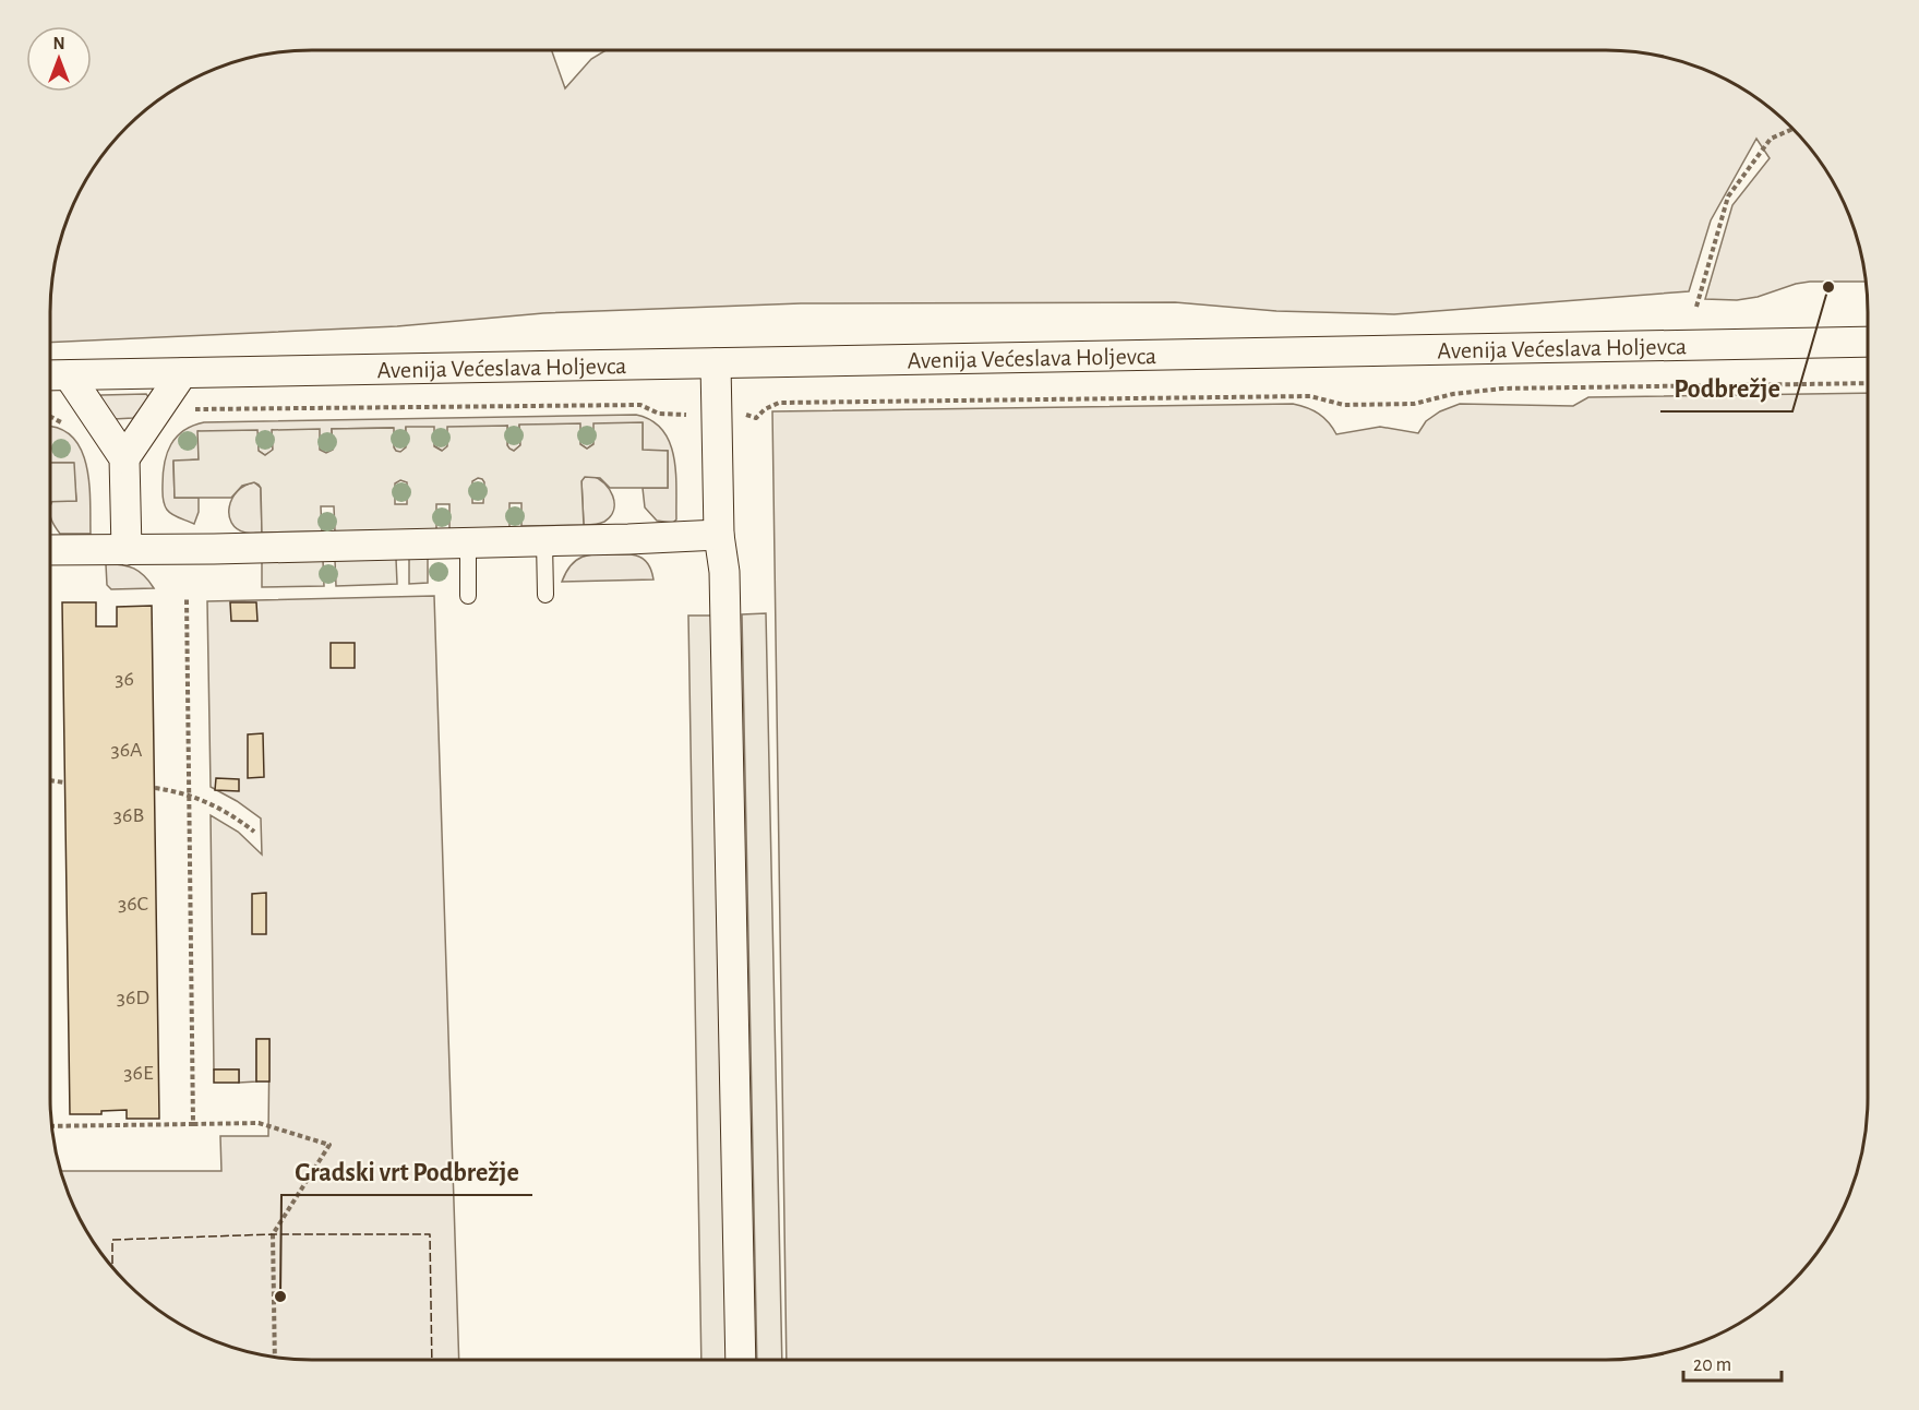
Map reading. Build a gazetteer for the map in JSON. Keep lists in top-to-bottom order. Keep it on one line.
{"streets":{"street":["Avenija Većeslava Holjevca"]},"places":["Podbrežje","Gradski vrt Podbrežje"],"house_numbers":["36","36A","36B","36C","36D","36E"],"scale_bar":"20 m","north":"top"}
